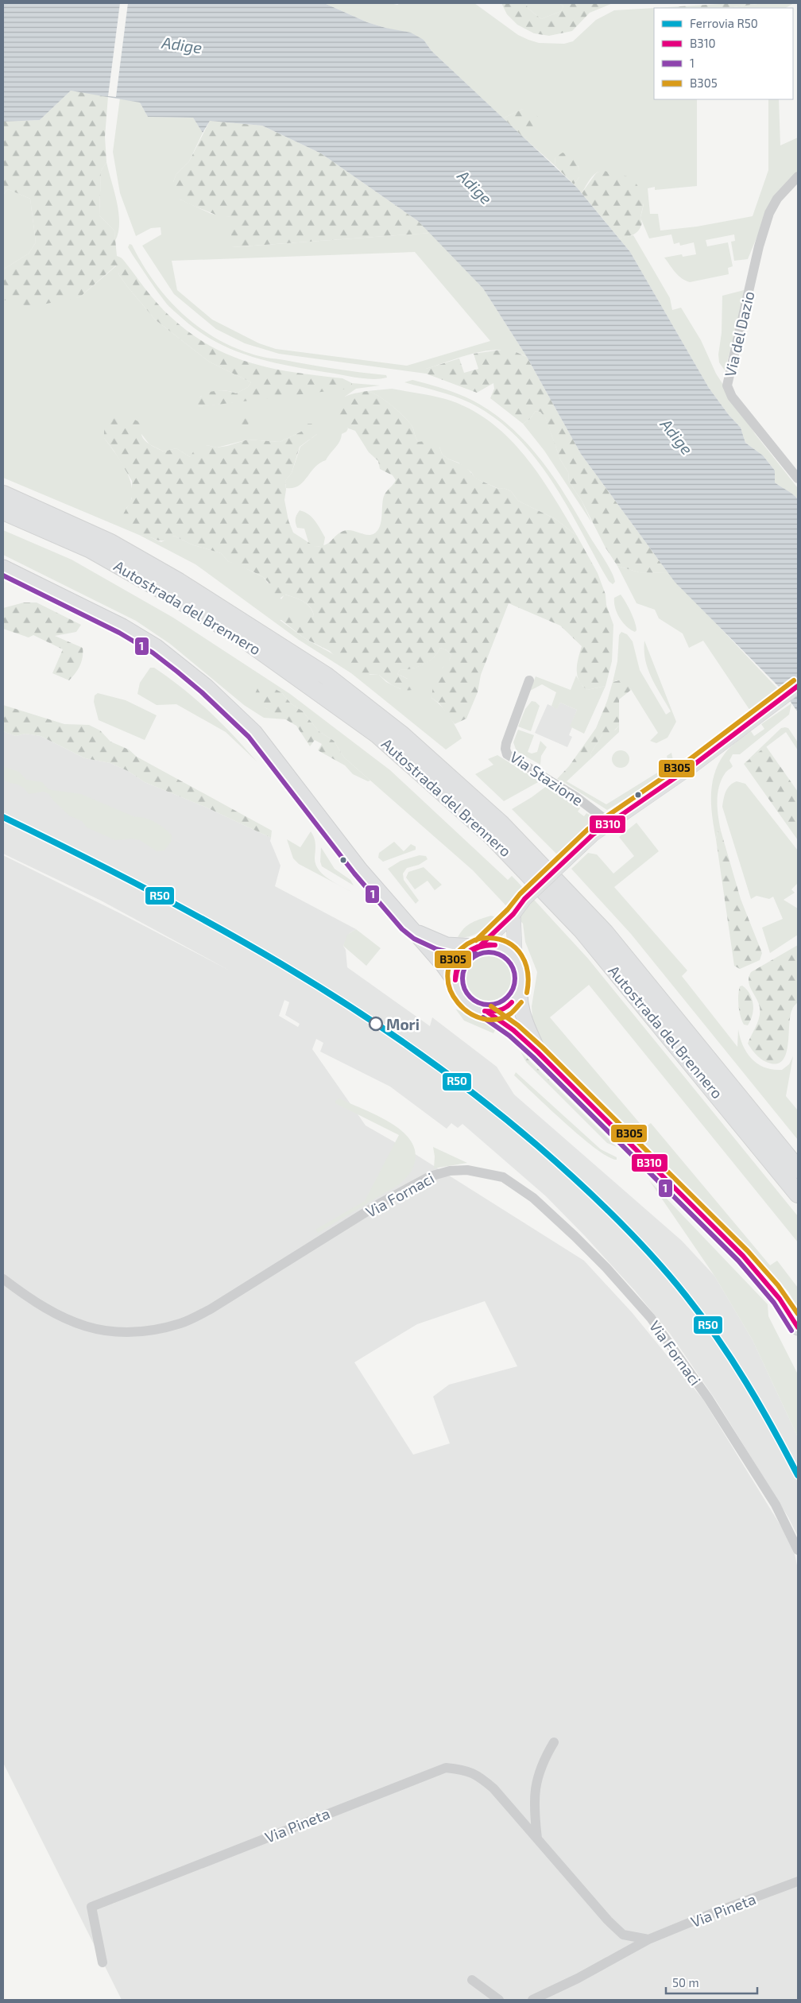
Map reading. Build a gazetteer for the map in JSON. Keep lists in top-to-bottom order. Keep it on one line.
{"streets":{"highway":["Autostrada del Brennero"],"street":["Via del Dazio","Via Stazione","Via Fornaci","Via Pineta"]},"water":["Adige"],"places":["Mori"],"lines":["transit line 1","transit line B305","transit line B310","rail line R50"],"legend":["Ferrovia R50","B310","1","B305"],"scale_bar":"50 m"}
